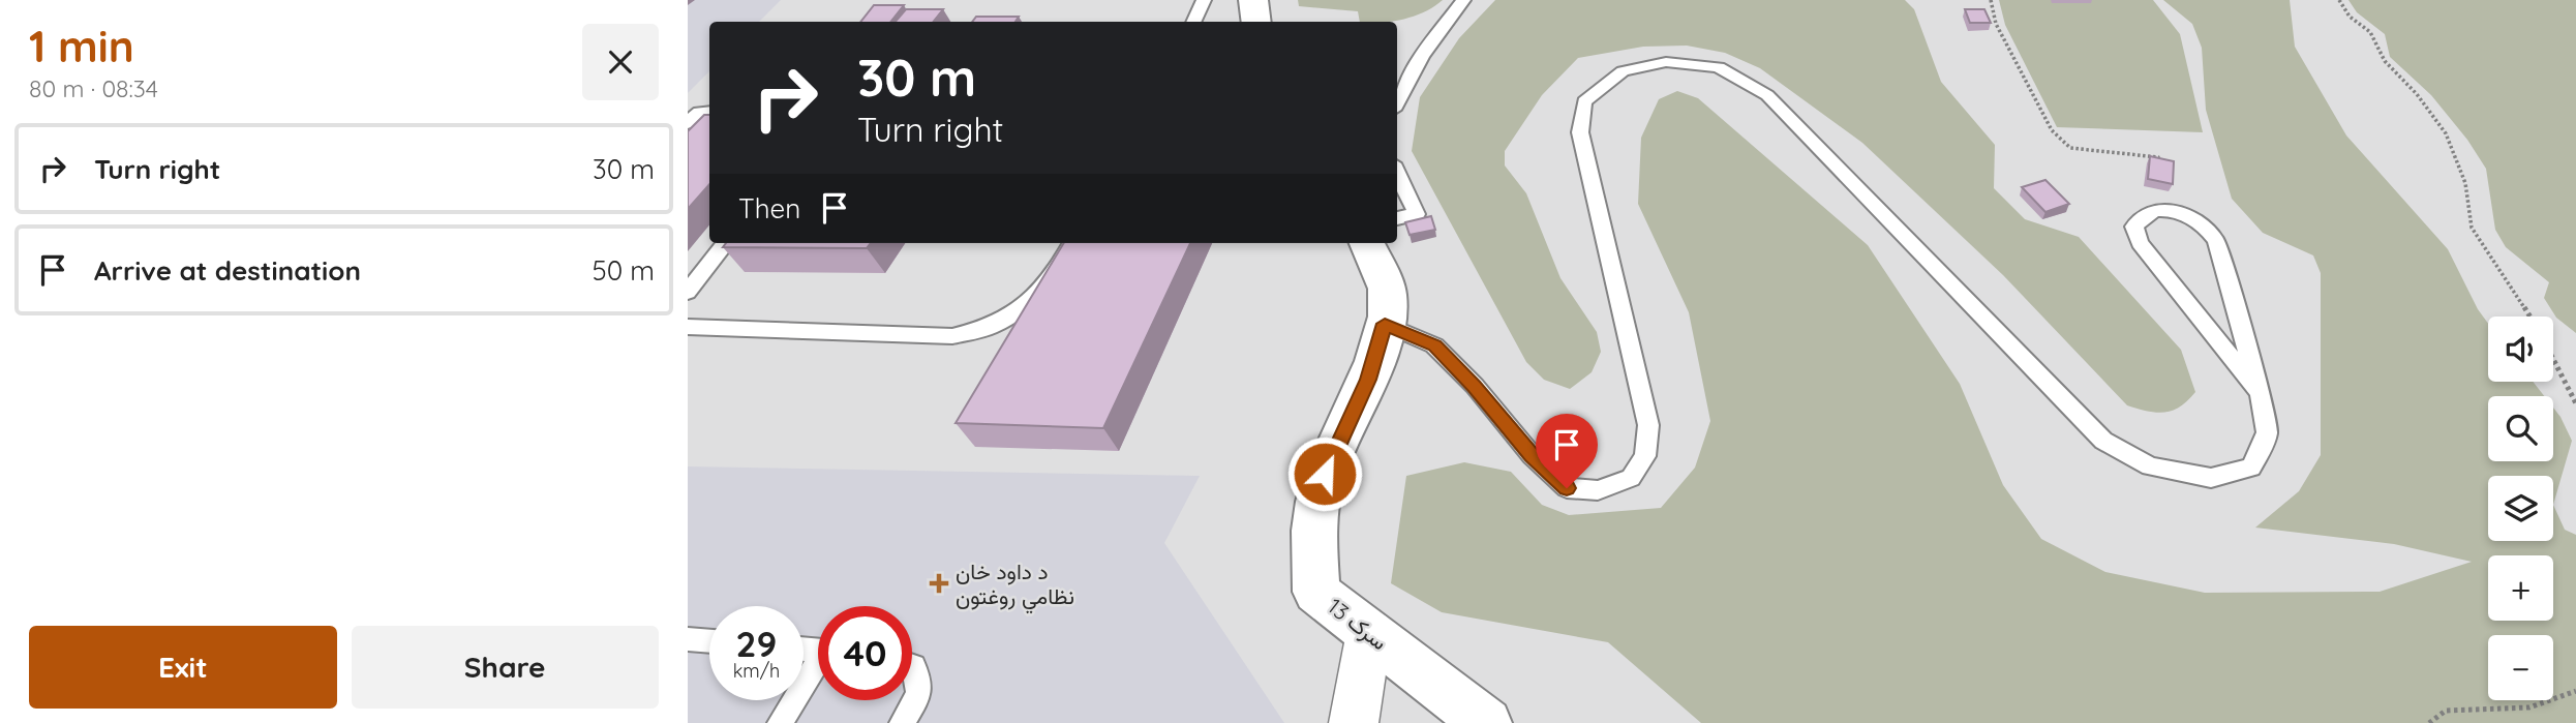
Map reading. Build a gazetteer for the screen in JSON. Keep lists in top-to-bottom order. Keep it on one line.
{"streets":{"street":["سرک 13"]},"places":{"health":["د داود خان نظامي روغتون"]},"page":{"heading":["1 min","80 m · 08:34"],"turn":["30 m","Turn right"],"list":[{"name":"Turn right","value":"30 m"},{"name":"Arrive at destination","value":"50 m"}],"then":"Then","map_buttons":["+","−"],"speed":"29 km/h","limit":"40","buttons":["Exit","Share"]}}
